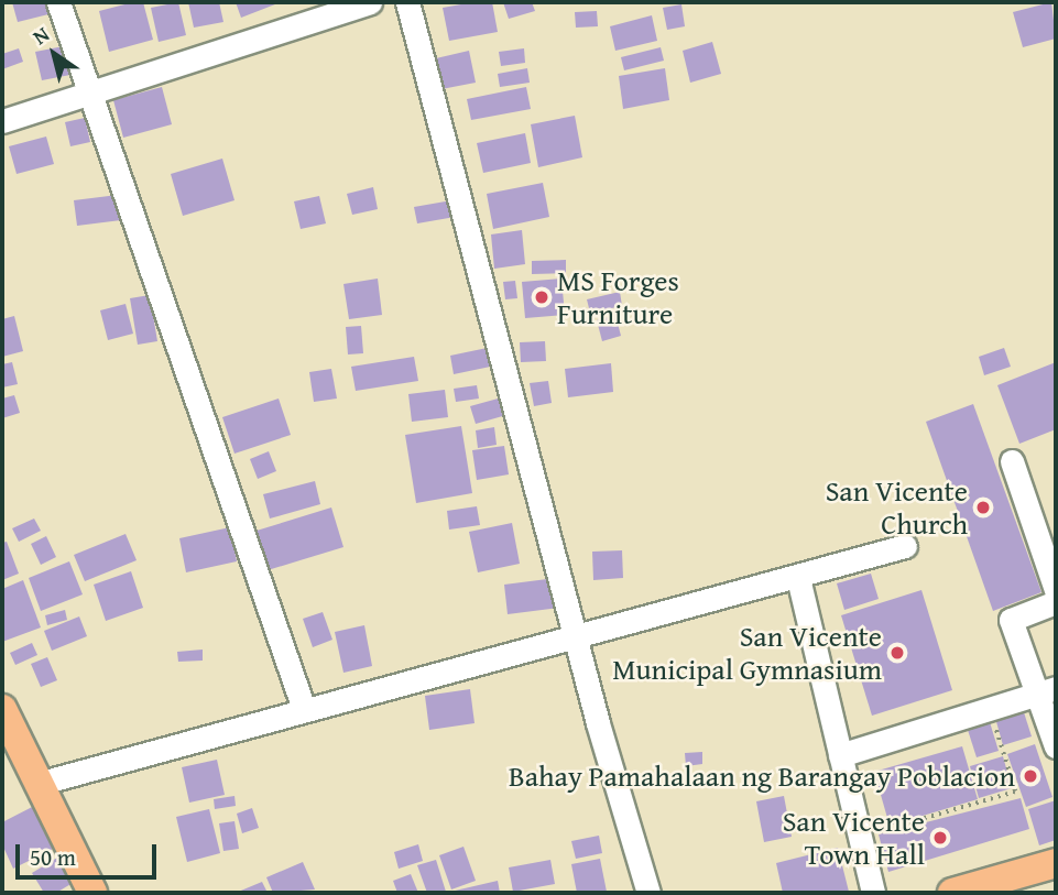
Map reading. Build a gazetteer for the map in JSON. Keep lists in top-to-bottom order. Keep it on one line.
{"places":["MS Forges Furniture","San Vicente Church","San Vicente Municipal Gymnasium","Bahay Pamahalaan ng Barangay Poblacion","San Vicente Town Hall"],"scale_bar":"50 m","north":"top left"}
